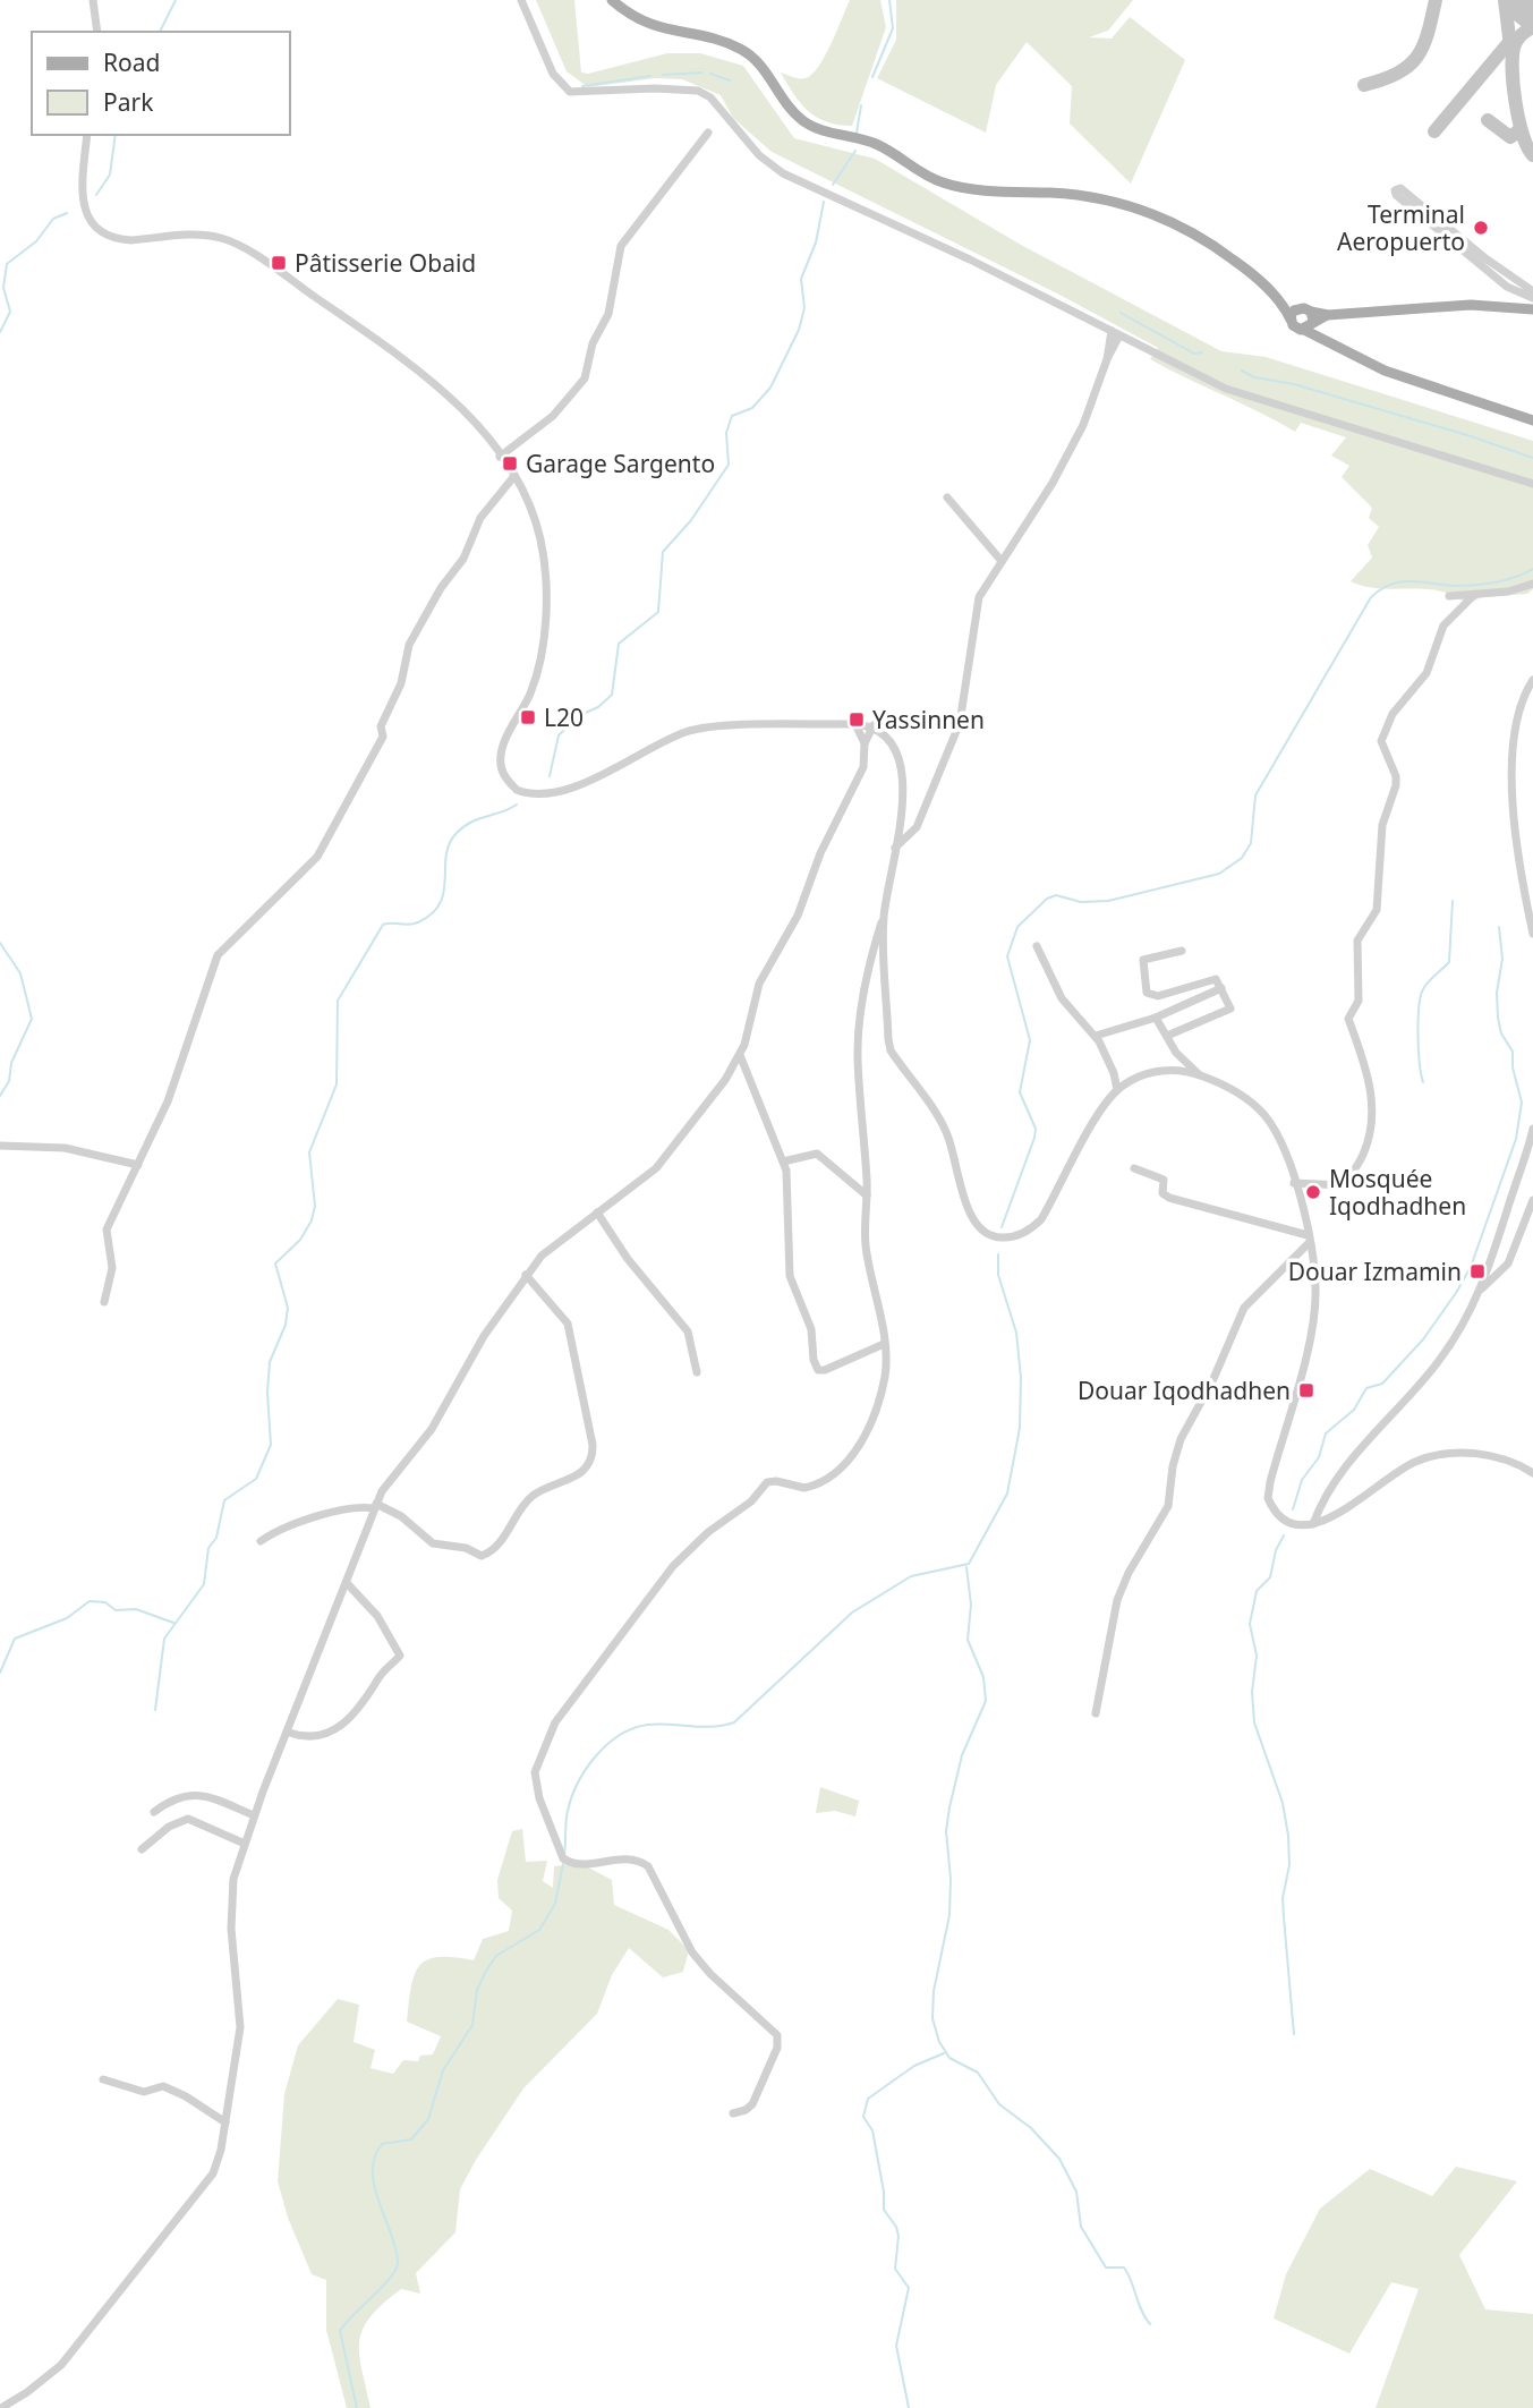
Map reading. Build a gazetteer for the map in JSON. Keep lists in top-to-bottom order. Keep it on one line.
{"places":{"other":["Terminal Aeropuerto","Mosquée Iqodhadhen"],"transit":["Pâtisserie Obaid","Garage Sargento","L20","Yassinnen","Douar Izmamin","Douar Iqodhadhen"]},"legend":["Road","Park"]}
